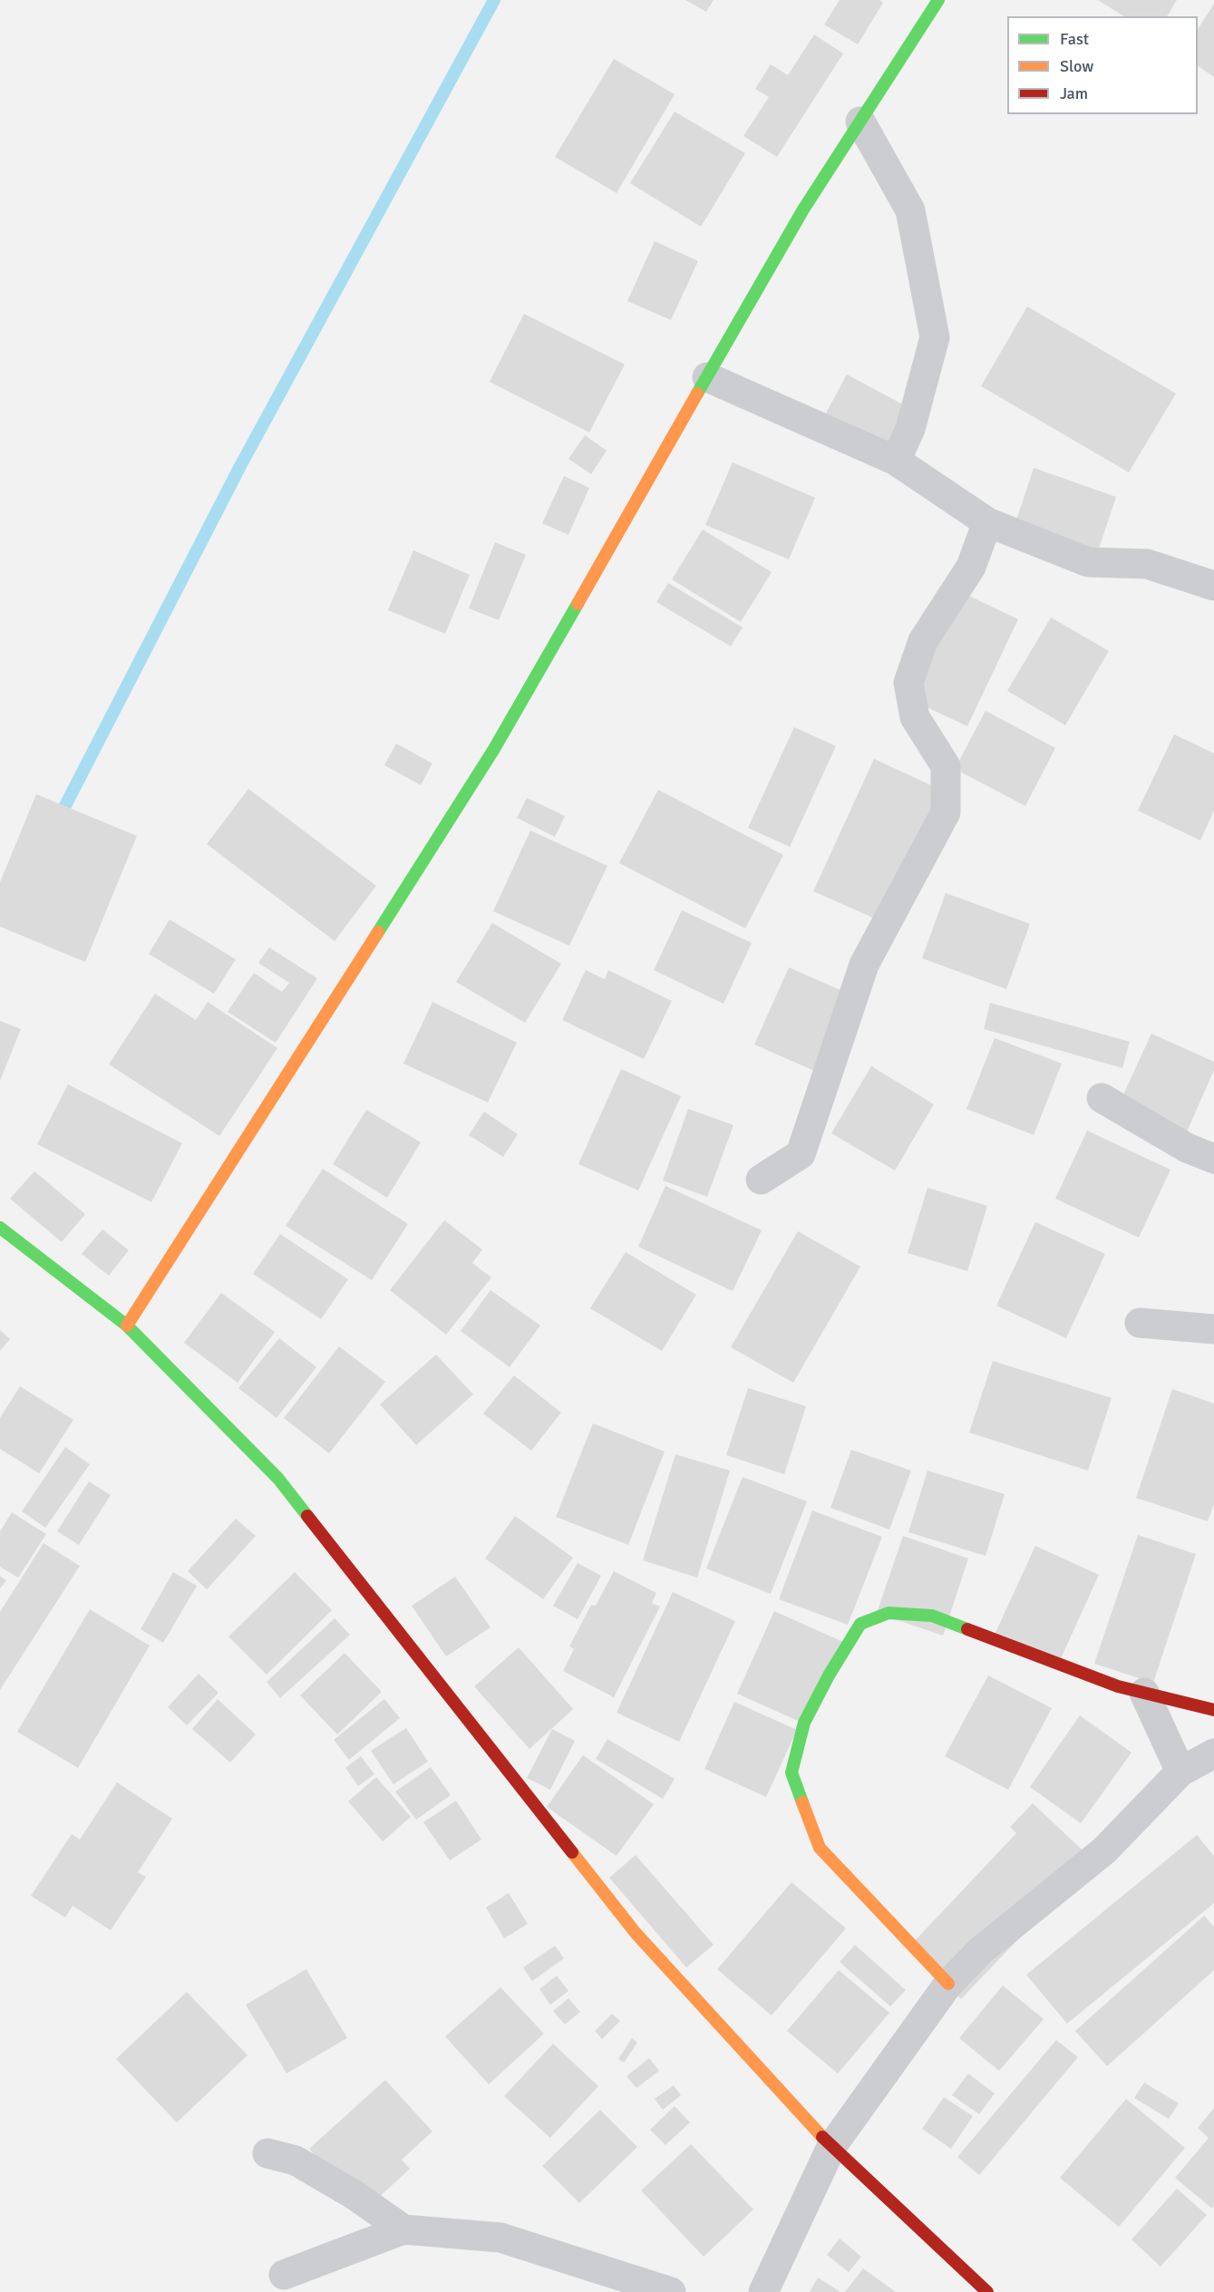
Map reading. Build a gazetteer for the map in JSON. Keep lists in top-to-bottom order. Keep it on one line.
{"legend":["Fast","Slow","Jam"]}
